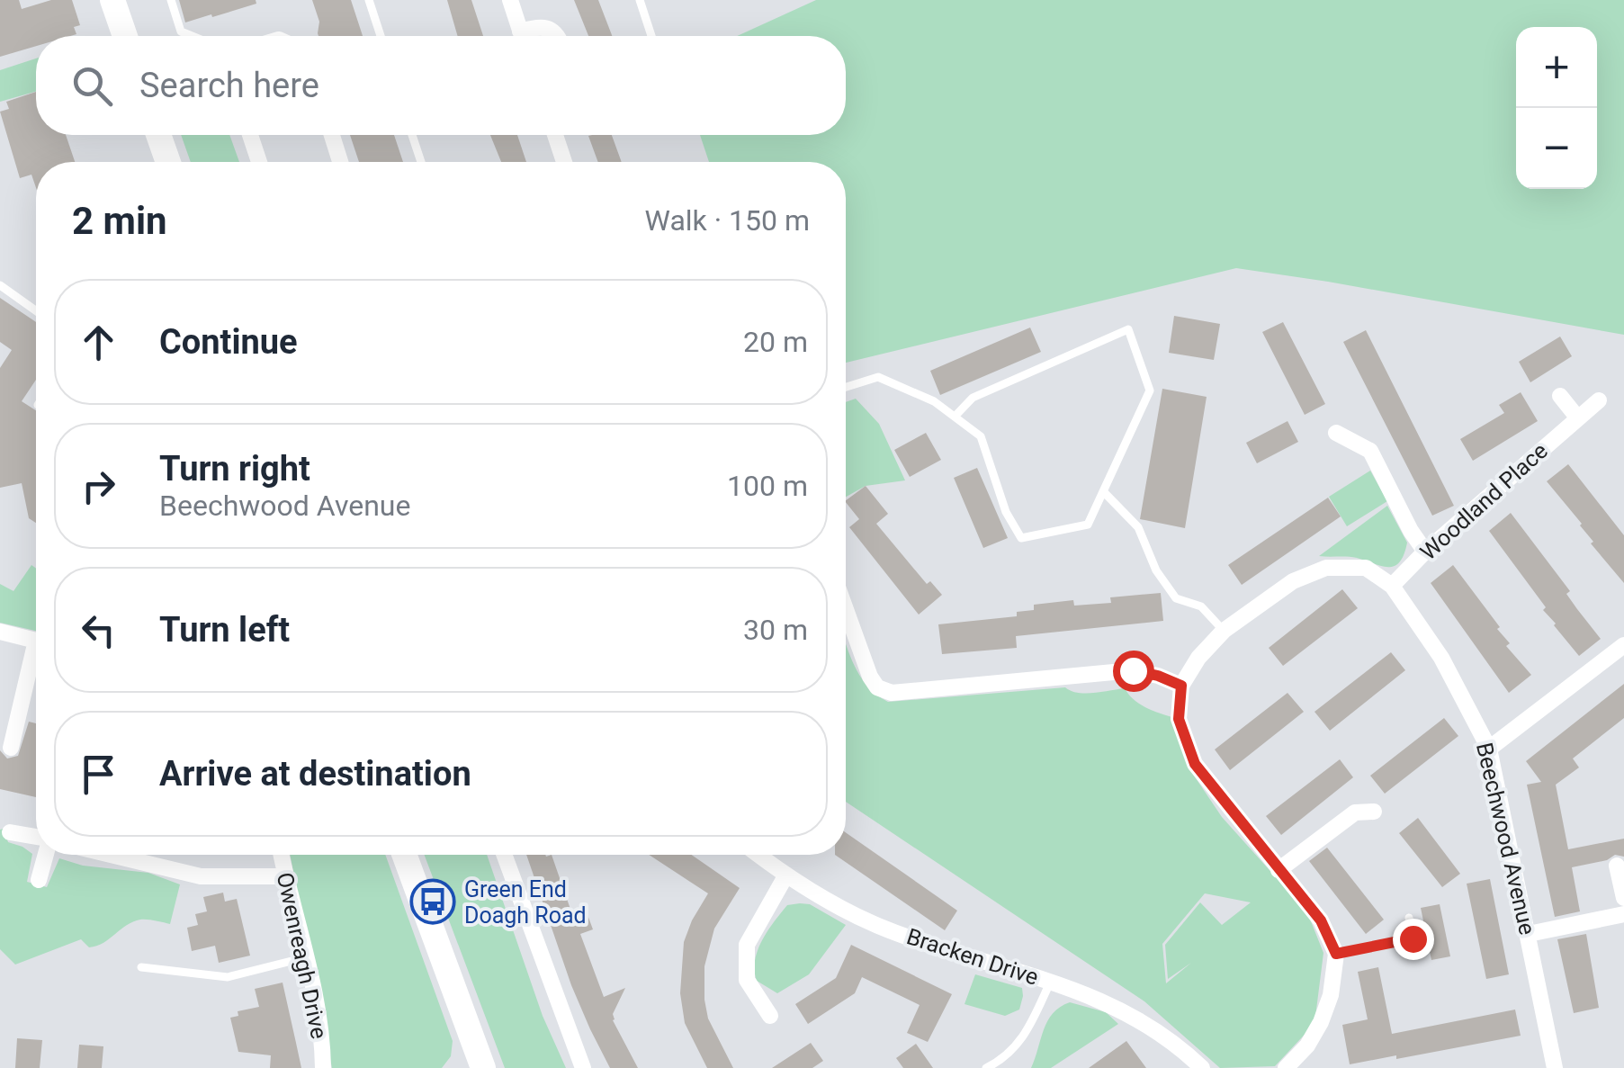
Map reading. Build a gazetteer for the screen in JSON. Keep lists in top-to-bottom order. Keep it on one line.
{"streets":{"street":["Woodland Place","Beechwood Avenue","Owenreagh Drive","Bracken Drive"]},"crossings":[["Woodland Place","Beechwood Avenue"]],"places":{"bus stop":["Green End Doagh Road"]},"page":{"map_buttons":["+","−"],"search":"Search here","heading":["2 min","Walk · 150 m"],"list":[["Continue","20 m"],["Turn right","Beechwood Avenue","100 m"],["Turn left","30 m"],"Arrive at destination"]}}
